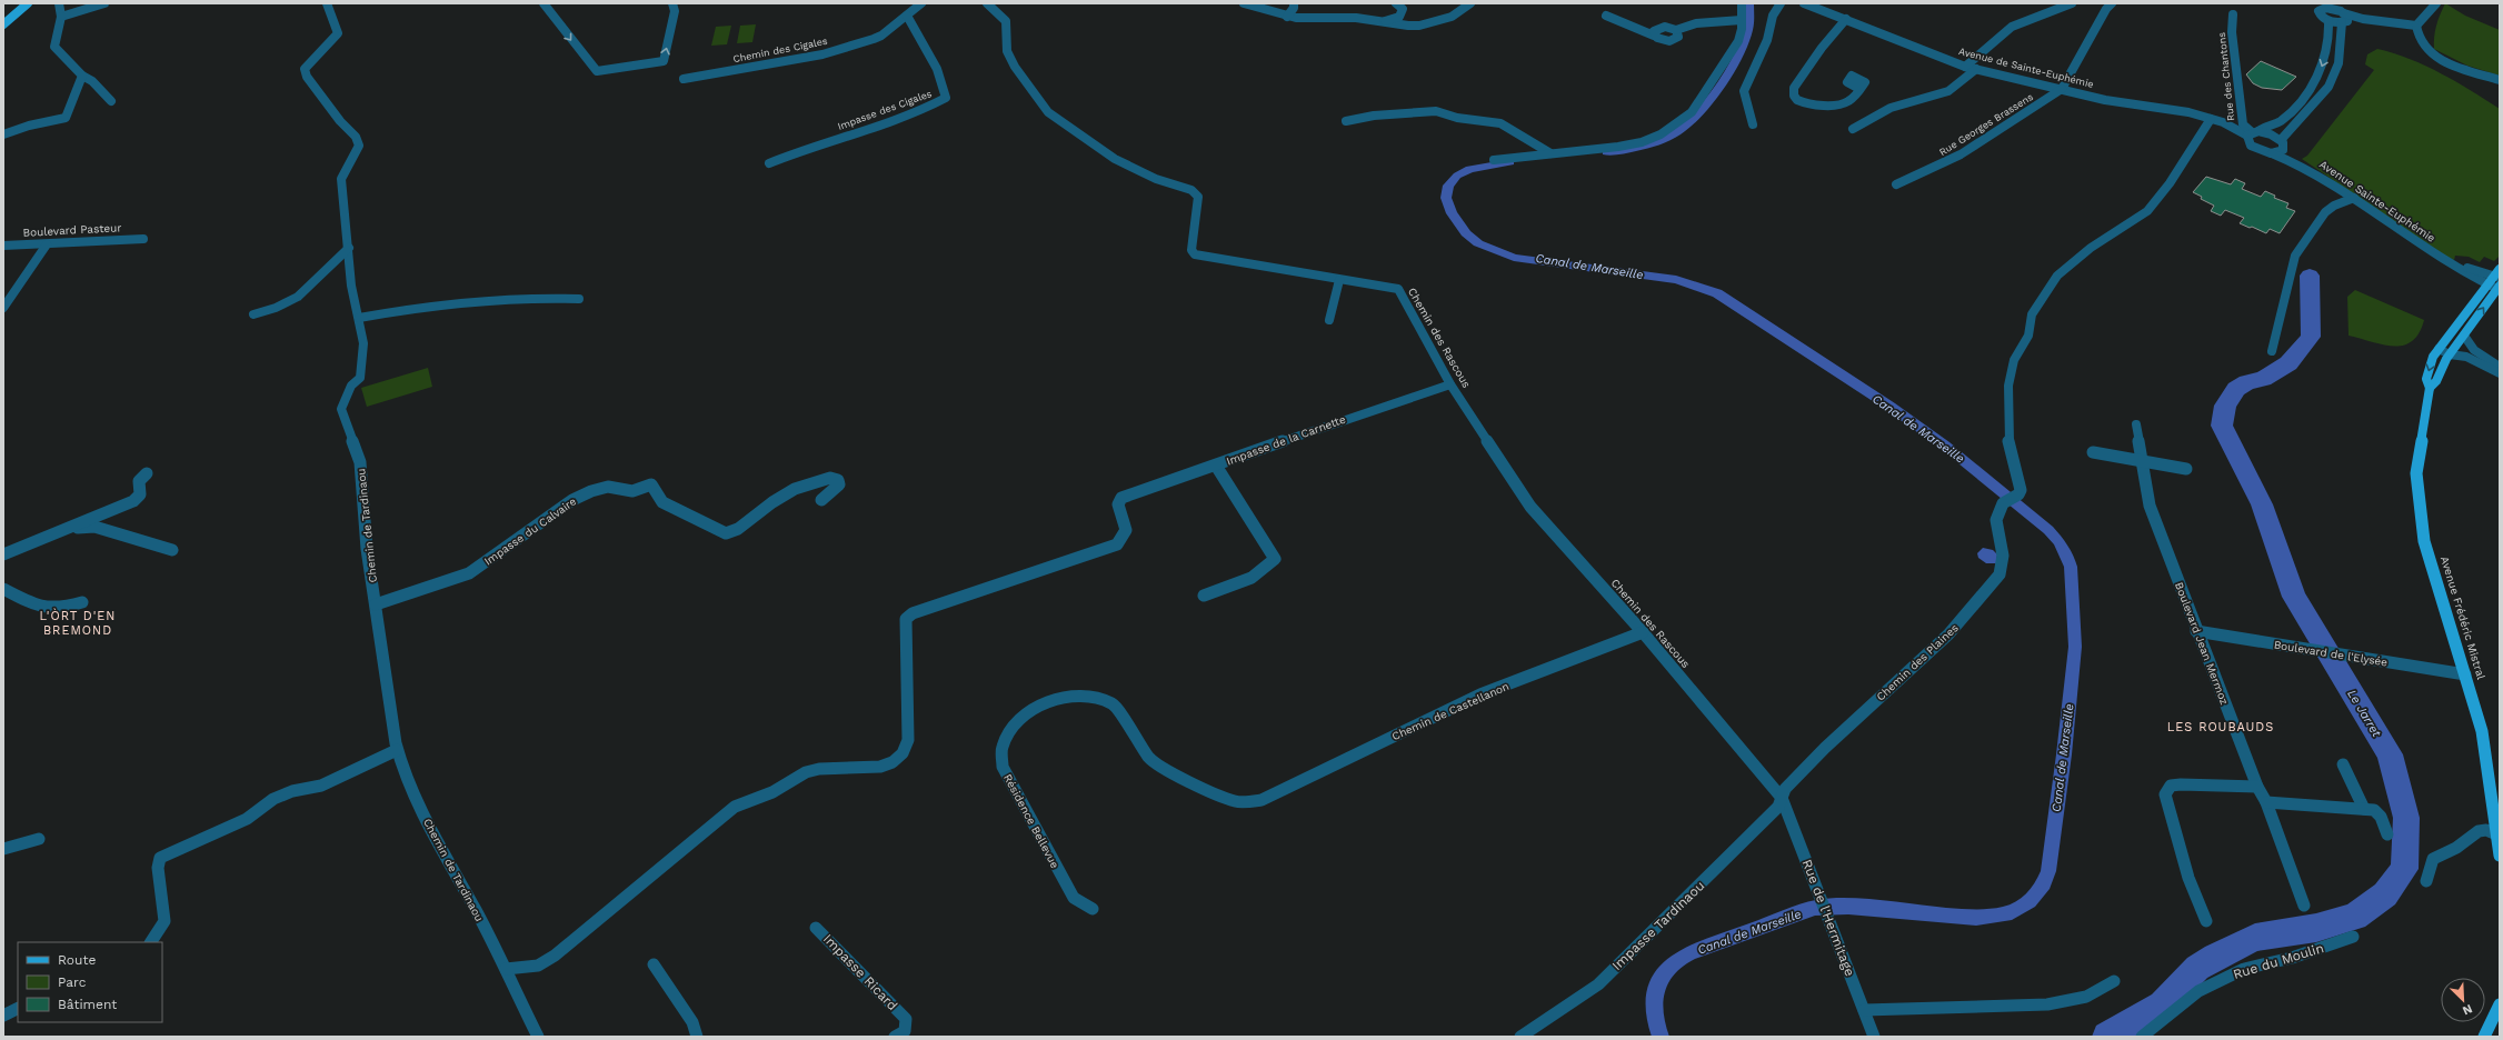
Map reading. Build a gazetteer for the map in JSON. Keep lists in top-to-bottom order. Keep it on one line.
{"streets":{"main road":["Avenue Frédéric Mistral"],"street":["Chemin des Cigales","Avenue de Sainte-Euphémie","Rue des Chantons","Impasse des Cigales","Rue Georges Brassens","Avenue Sainte-Euphémie","Boulevard Pasteur","Chemin des Rascous","Impasse de la Carnette","Chemin de Tardinaou","Impasse du Calvaire","Boulevard Jean Mermoz","Boulevard de l'Elysée","Chemin des Plaines","Chemin de Castellanon","Résidence Bellevue","Rue de l'Hermitage","Impasse Tardinaou","Rue du Moulin","Impasse Ricard"]},"crossings":[["Chemin des Cigales","Impasse des Cigales"],["Avenue de Sainte-Euphémie","Rue des Chantons"],["Avenue de Sainte-Euphémie","Rue Georges Brassens"],["Avenue de Sainte-Euphémie","Avenue Sainte-Euphémie"],["Avenue de Sainte-Euphémie","Chemin des Plaines"],["Rue des Chantons","Avenue Sainte-Euphémie"],["Avenue Sainte-Euphémie","Avenue Frédéric Mistral"],["Chemin des Rascous","Impasse de la Carnette"],["Chemin des Rascous","Chemin des Plaines"],["Chemin des Rascous","Chemin de Castellanon"],["Chemin des Rascous","Rue de l'Hermitage"],["Chemin des Rascous","Impasse Tardinaou"],["Impasse de la Carnette","Chemin de Tardinaou"],["Chemin de Tardinaou","Impasse du Calvaire"],["Avenue Frédéric Mistral","Boulevard de l'Elysée"],["Boulevard Jean Mermoz","Boulevard de l'Elysée"],["Chemin des Plaines","Rue de l'Hermitage"],["Chemin des Plaines","Impasse Tardinaou"],["Chemin de Castellanon","Résidence Bellevue"],["Rue de l'Hermitage","Impasse Tardinaou"]],"districts":["L'ÒRT D'EN BREMOND","LES ROUBAUDS"],"water":["Canal de Marseille","Le Jarret"],"legend":["Route","Parc","Bâtiment"],"north":"bottom right"}
